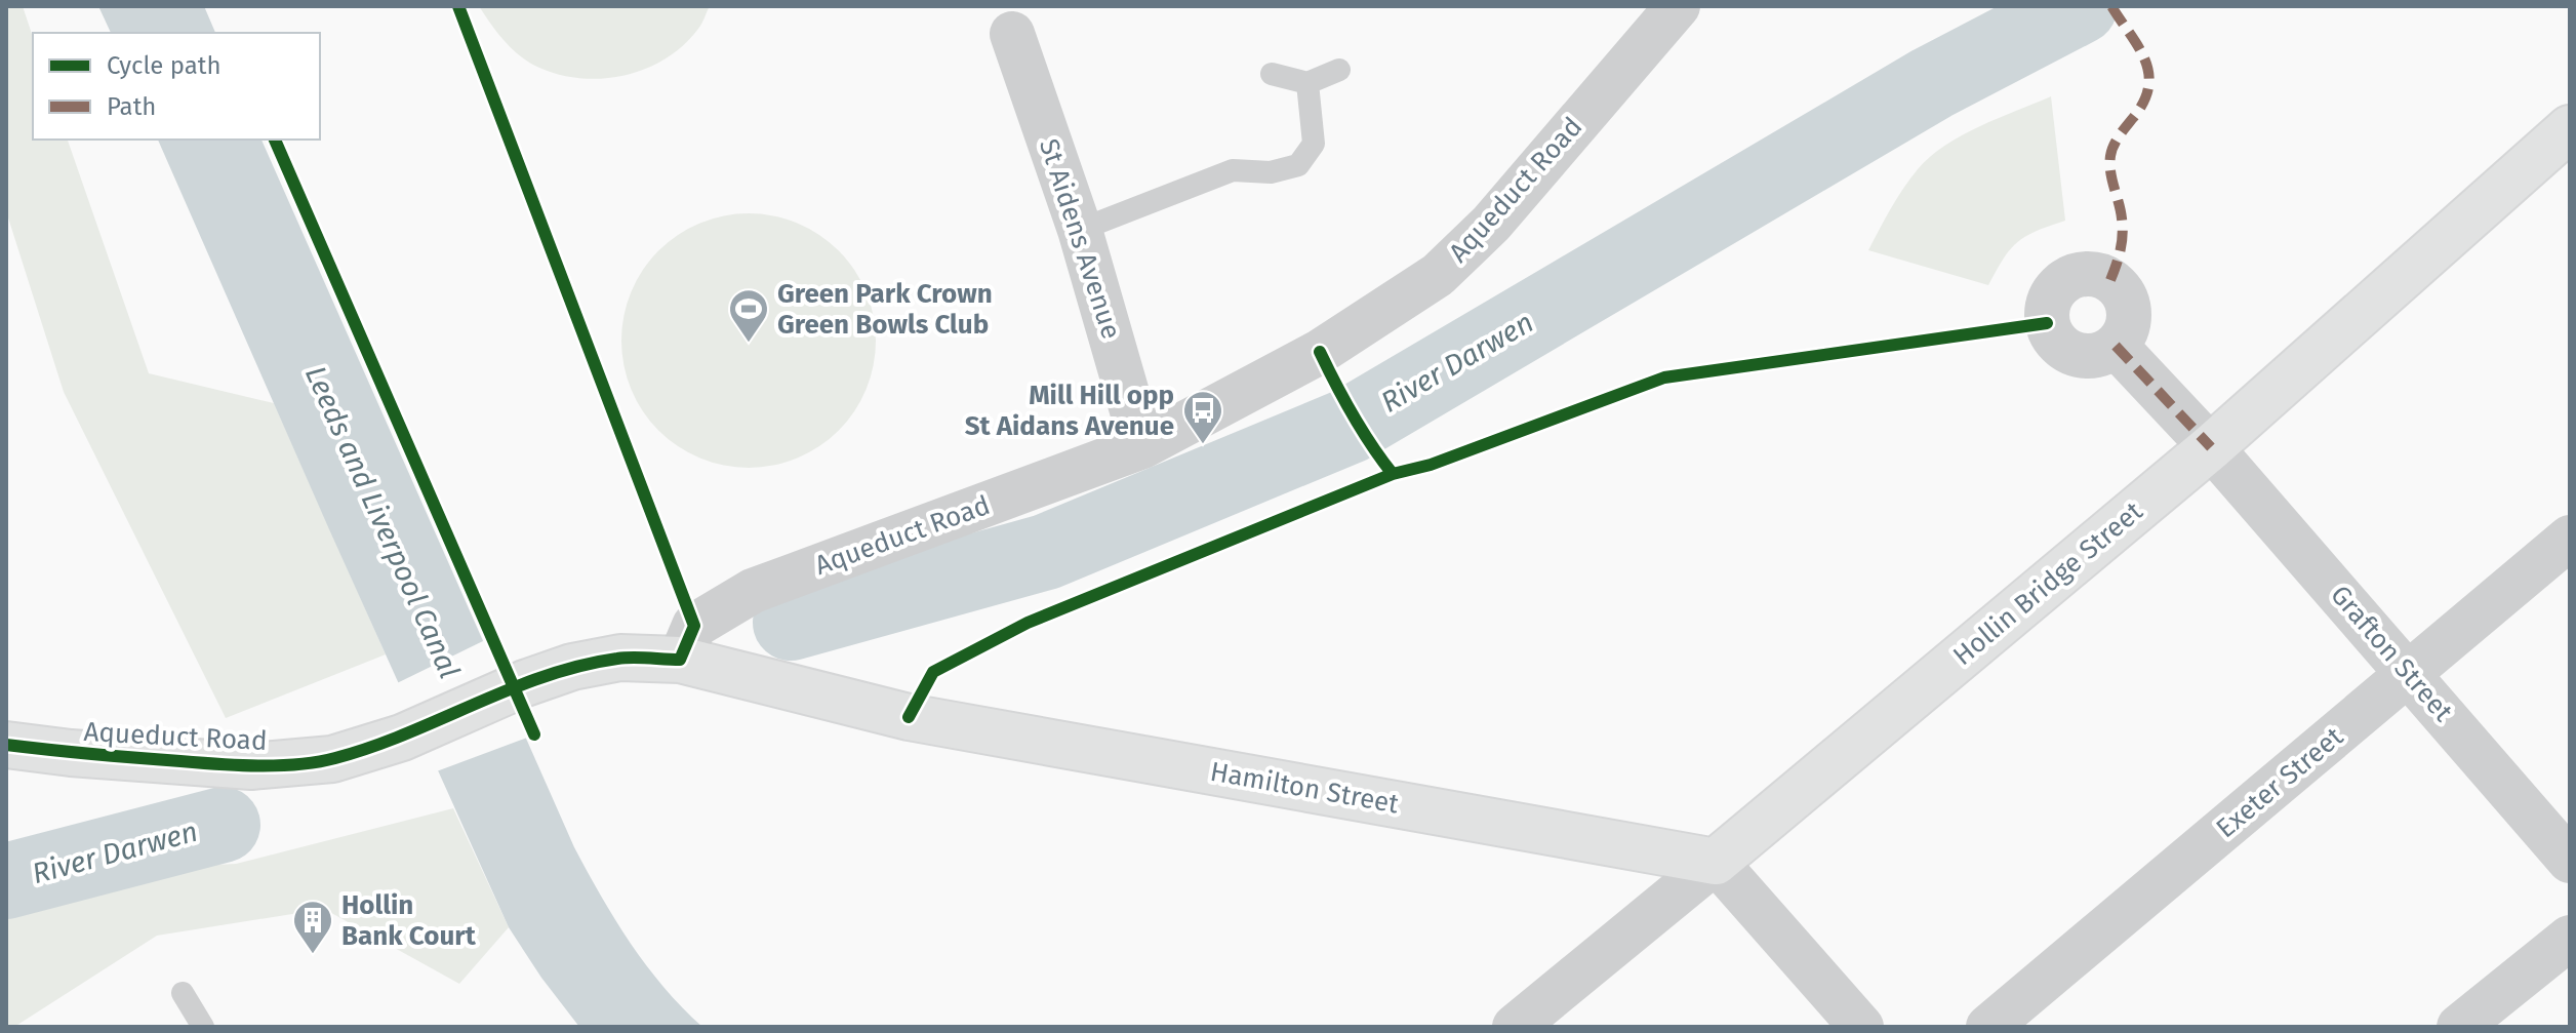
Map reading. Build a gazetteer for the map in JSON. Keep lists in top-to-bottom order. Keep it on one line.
{"streets":{"main road":["Aqueduct Road","Hollin Bridge Street","Hamilton Street"],"street":["St Aidens Avenue","Grafton Street","Exeter Street"]},"crossings":[["Aqueduct Road","St Aidens Avenue"],["Aqueduct Road","Hamilton Street"],["Hollin Bridge Street","Grafton Street"],["Hollin Bridge Street","Hamilton Street"],["Grafton Street","Exeter Street"]],"water":["River Darwen","Leeds and Liverpool Canal"],"places":{"sports":["Green Park Crown Green Bowls Club"],"bus stop":["Mill Hill opp St Aidans Avenue"],"building":["Hollin Bank Court"]},"legend":["Cycle path","Path"]}
